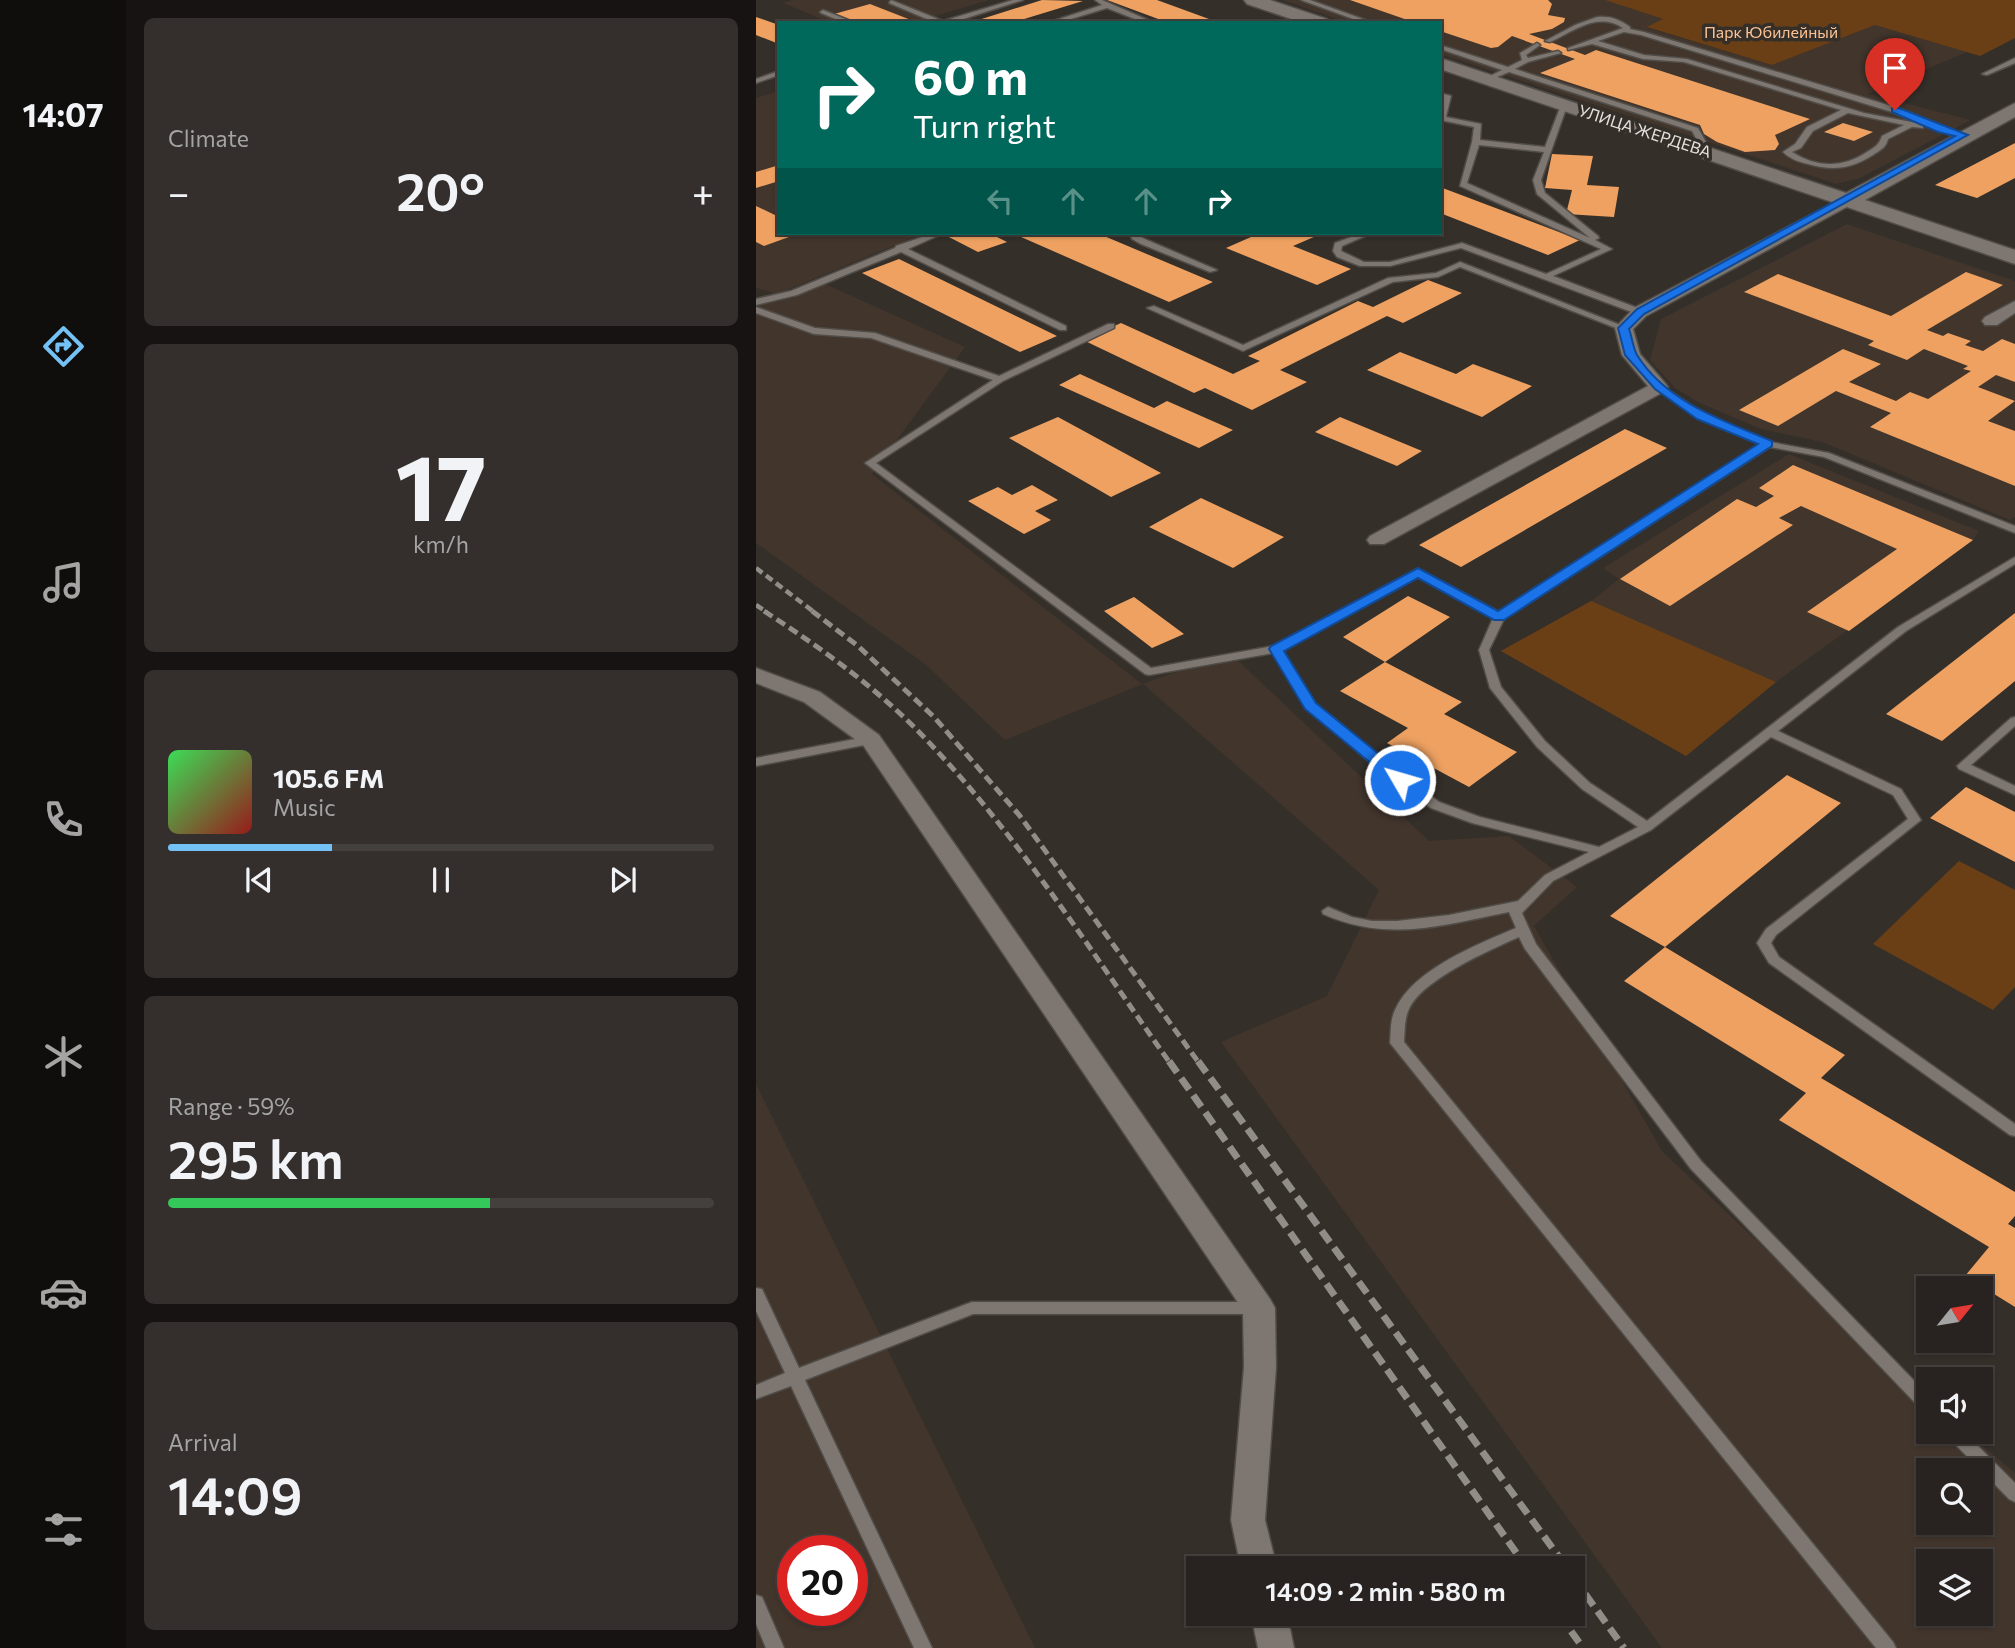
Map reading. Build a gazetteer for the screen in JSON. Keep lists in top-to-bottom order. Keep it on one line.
{"streets":{"main road":["УЛИЦА ЖЕРДЕВА"]},"parks":["Парк Юбилейный"],"north":"top right","page":{"tabs":"14:07","tile":["Climate",["17","km/h"],["Range · 59%","295 km"],["Arrival","14:09"]],"turn":["60 m","Turn right"],"heat":["−","20°","+"],"song":["105.6 FM","Music"],"limit":"20","trip":"14:09 · 2 min · 580 m"}}
